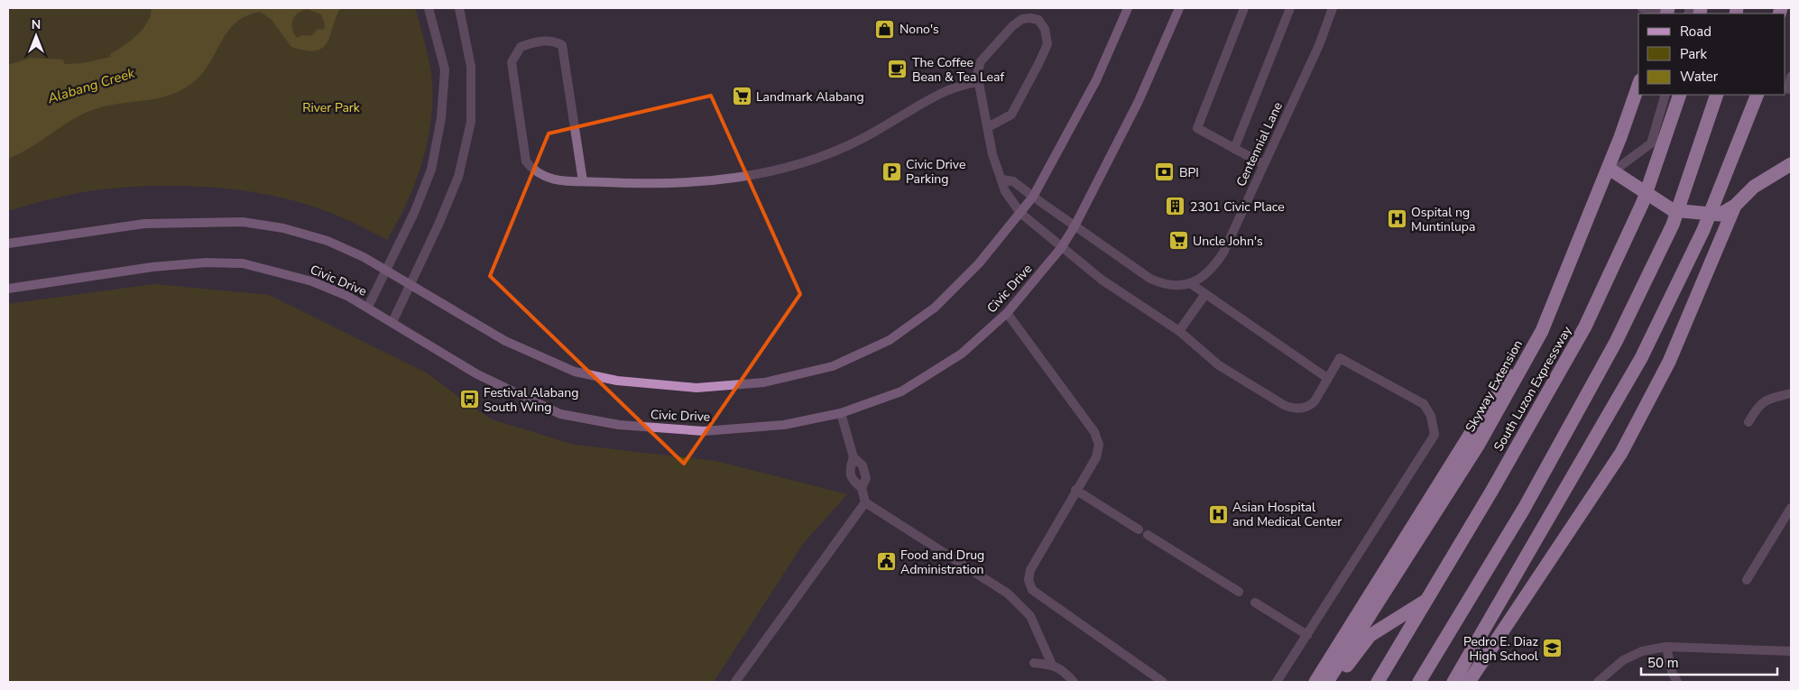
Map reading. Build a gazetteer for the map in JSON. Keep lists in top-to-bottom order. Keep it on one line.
{"streets":{"highway":["Skyway Extension","South Luzon Expressway"],"main road":["Civic Drive"],"street":["Centennial Lane"]},"water":["Alabang Creek"],"parks":["River Park"],"places":{"shop":["Nono's"],"cafe":["The Coffee Bean & Tea Leaf"],"supermarket":["Landmark Alabang","Uncle John's"],"parking":["Civic Drive Parking"],"bank":["BPI"],"building":["2301 Civic Place"],"hospital":["Ospital ng Muntinlupa","Asian Hospital and Medical Center"],"bus stop":["Festival Alabang South Wing"],"public building":["Food and Drug Administration"],"school or university":["Pedro E. Diaz High School"]},"legend":["Road","Park","Water"],"scale_bar":"50 m","north":"top"}
